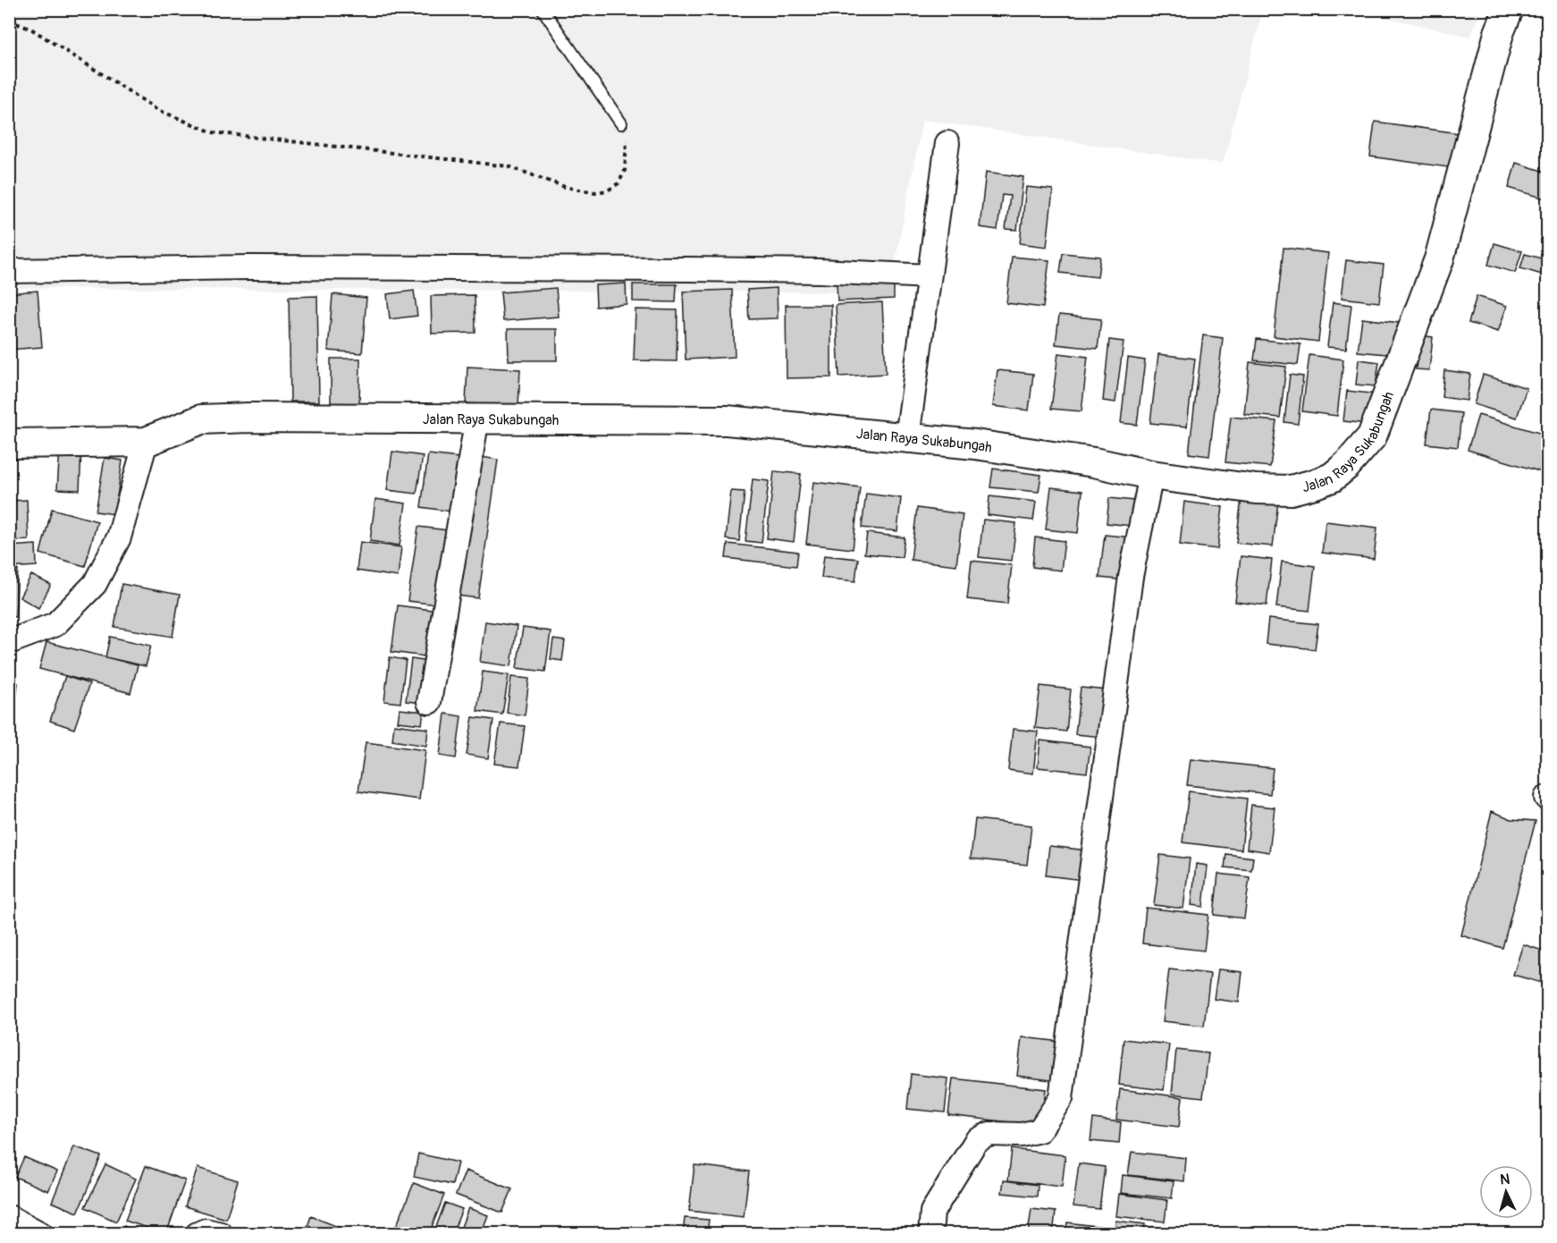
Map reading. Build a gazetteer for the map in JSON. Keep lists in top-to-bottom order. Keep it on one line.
{"streets":{"street":["Jalan Raya Sukabungah"]},"north":"top"}
